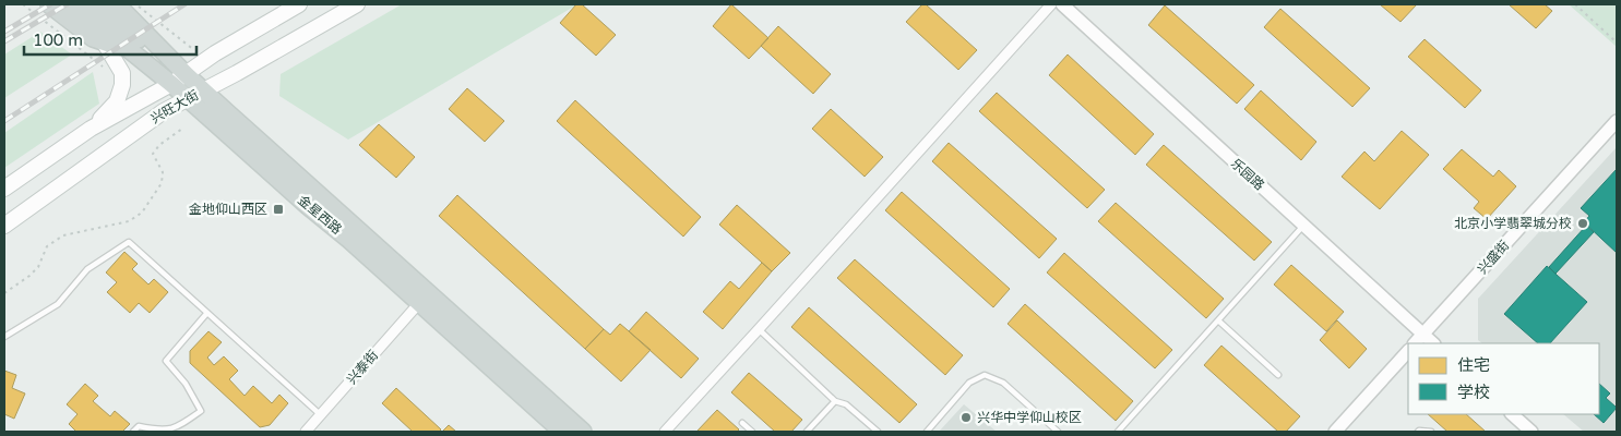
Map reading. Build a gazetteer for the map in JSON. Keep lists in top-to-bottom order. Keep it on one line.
{"streets":{"main road":["兴旺大街","金星西路"],"street":["乐园路","兴盛街","兴泰街"]},"crossings":[["兴旺大街","金星西路"],["乐园路","兴盛街"],["金星西路","兴泰街"]],"places":{"transit":["金地仰山西区"],"other":["北京小学翡翠城分校","兴华中学仰山校区"]},"legend":["住宅","学校"],"scale_bar":"100 m"}
